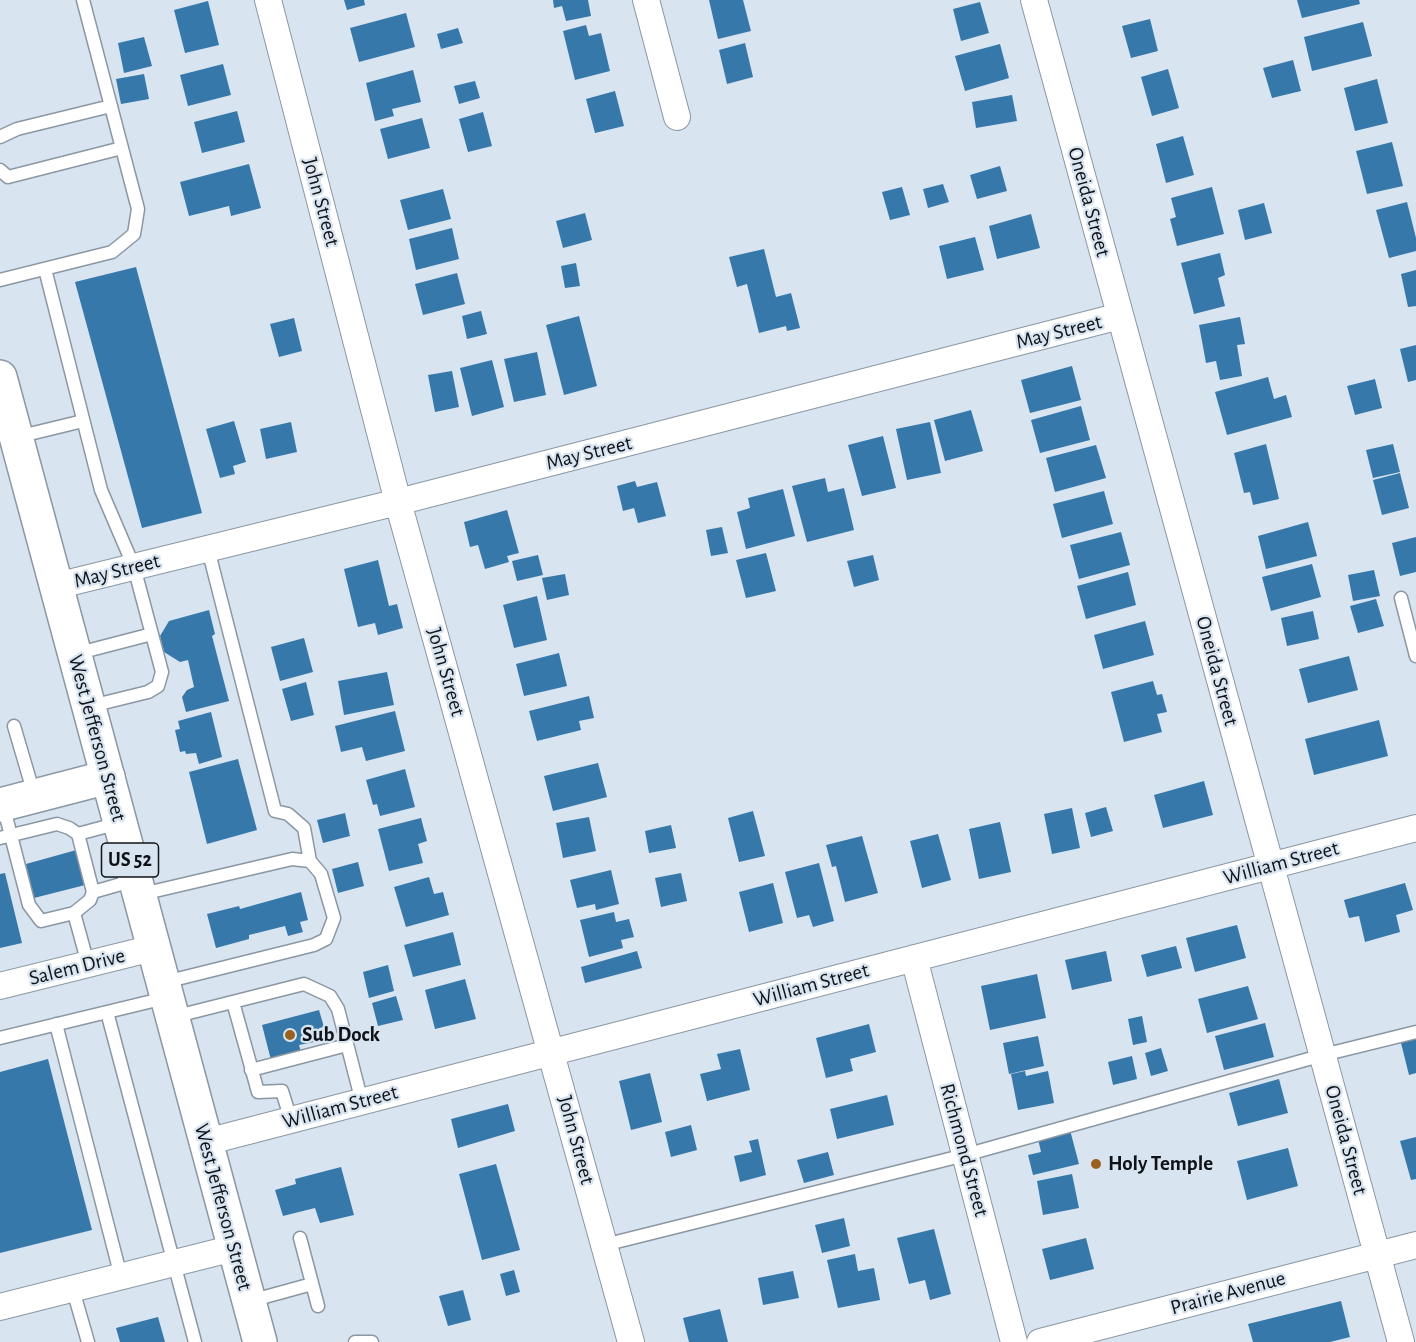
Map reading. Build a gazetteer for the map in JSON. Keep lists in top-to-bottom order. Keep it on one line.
{"streets":{"main road":["West Jefferson Street","US 52"],"street":["John Street","Oneida Street","May Street","William Street","Salem Drive","Richmond Street","Prairie Avenue"]},"crossings":[["John Street","May Street"],["John Street","William Street"],["Oneida Street","May Street"],["Oneida Street","William Street"],["Oneida Street","Prairie Avenue"],["May Street","West Jefferson Street"],["West Jefferson Street","William Street"],["West Jefferson Street","Salem Drive"],["William Street","Richmond Street"]],"places":["Sub Dock","Holy Temple"]}
